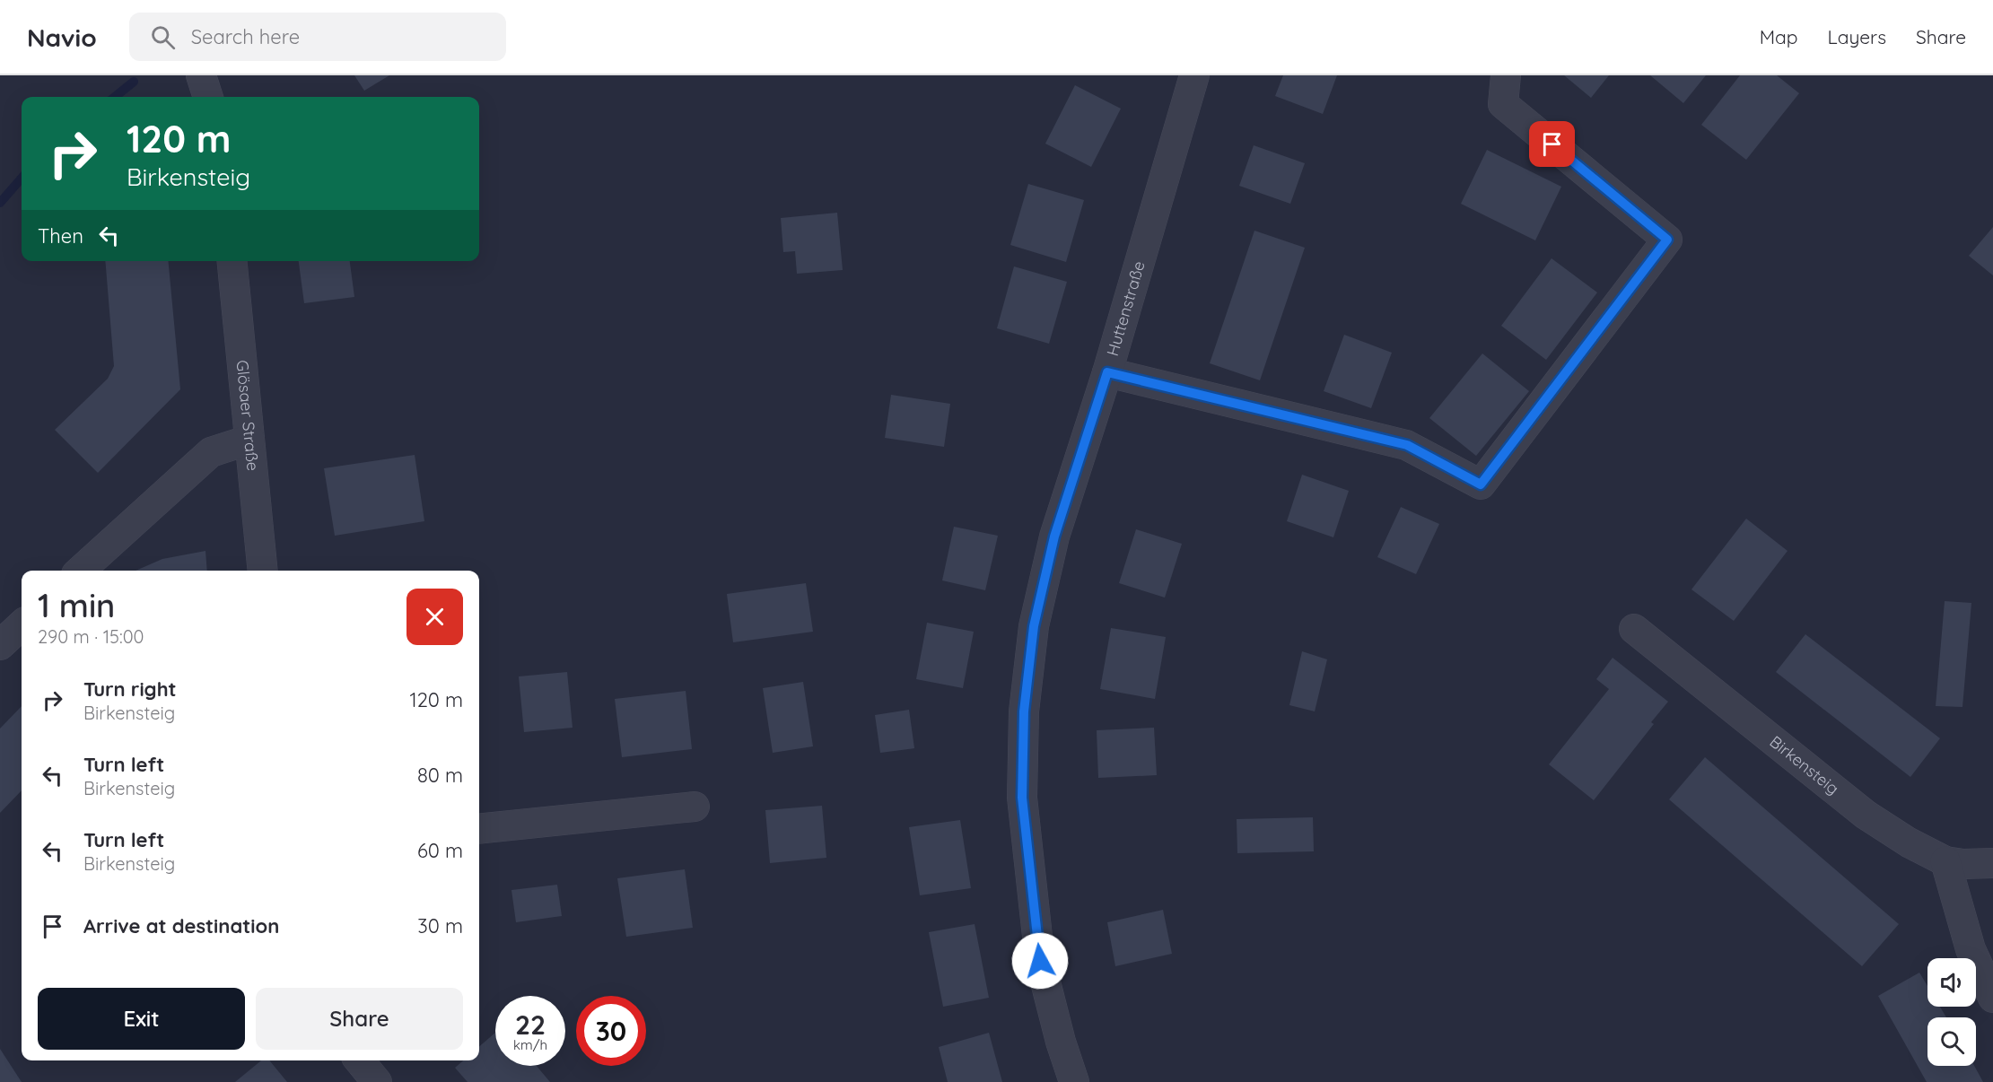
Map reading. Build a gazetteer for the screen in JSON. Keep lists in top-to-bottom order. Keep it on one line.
{"streets":{"street":["Huttenstraße","Glösaer Straße","Birkensteig"]},"page":{"header":"Navio","search":"Search here","nav":["Map","Layers","Share"],"turn":["120 m","Birkensteig"],"then":"Then","heading":["1 min","290 m · 15:00"],"list":[{"name":"Turn right","note":"Birkensteig","value":"120 m"},{"name":"Turn left","note":"Birkensteig","value":"80 m"},{"name":"Turn left","note":"Birkensteig","value":"60 m"},{"name":"Arrive at destination","value":"30 m"}],"buttons":["Exit","Share"],"speed":"22 km/h","limit":"30"}}
